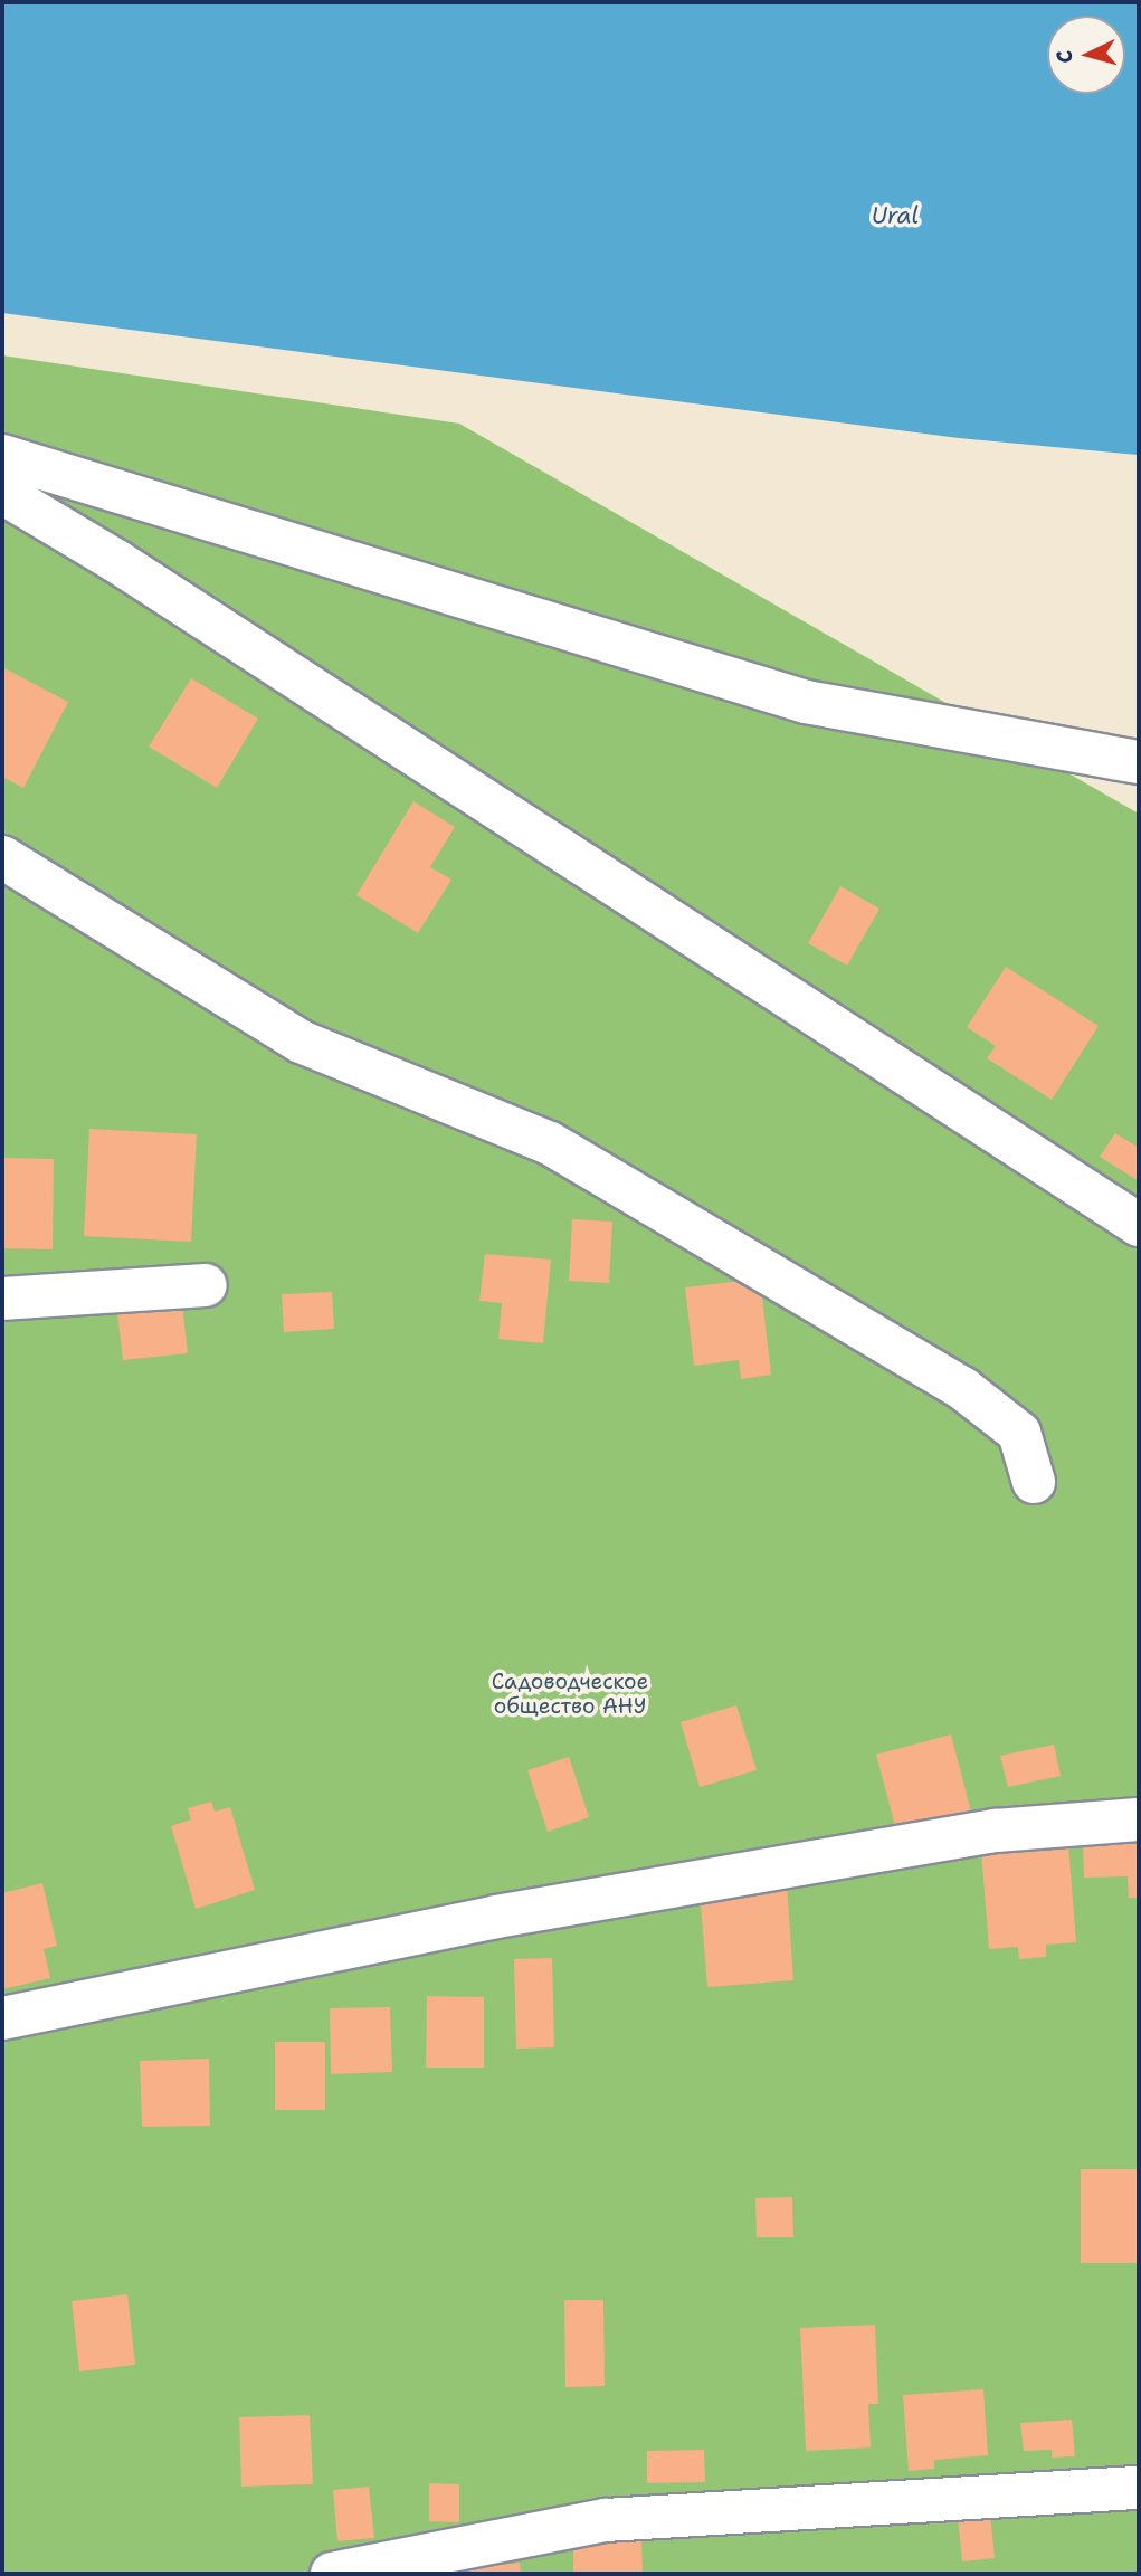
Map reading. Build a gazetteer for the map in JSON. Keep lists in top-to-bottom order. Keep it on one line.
{"water":["Ural"],"parks":["Садоводческое общество АНУ"],"north":"left"}
